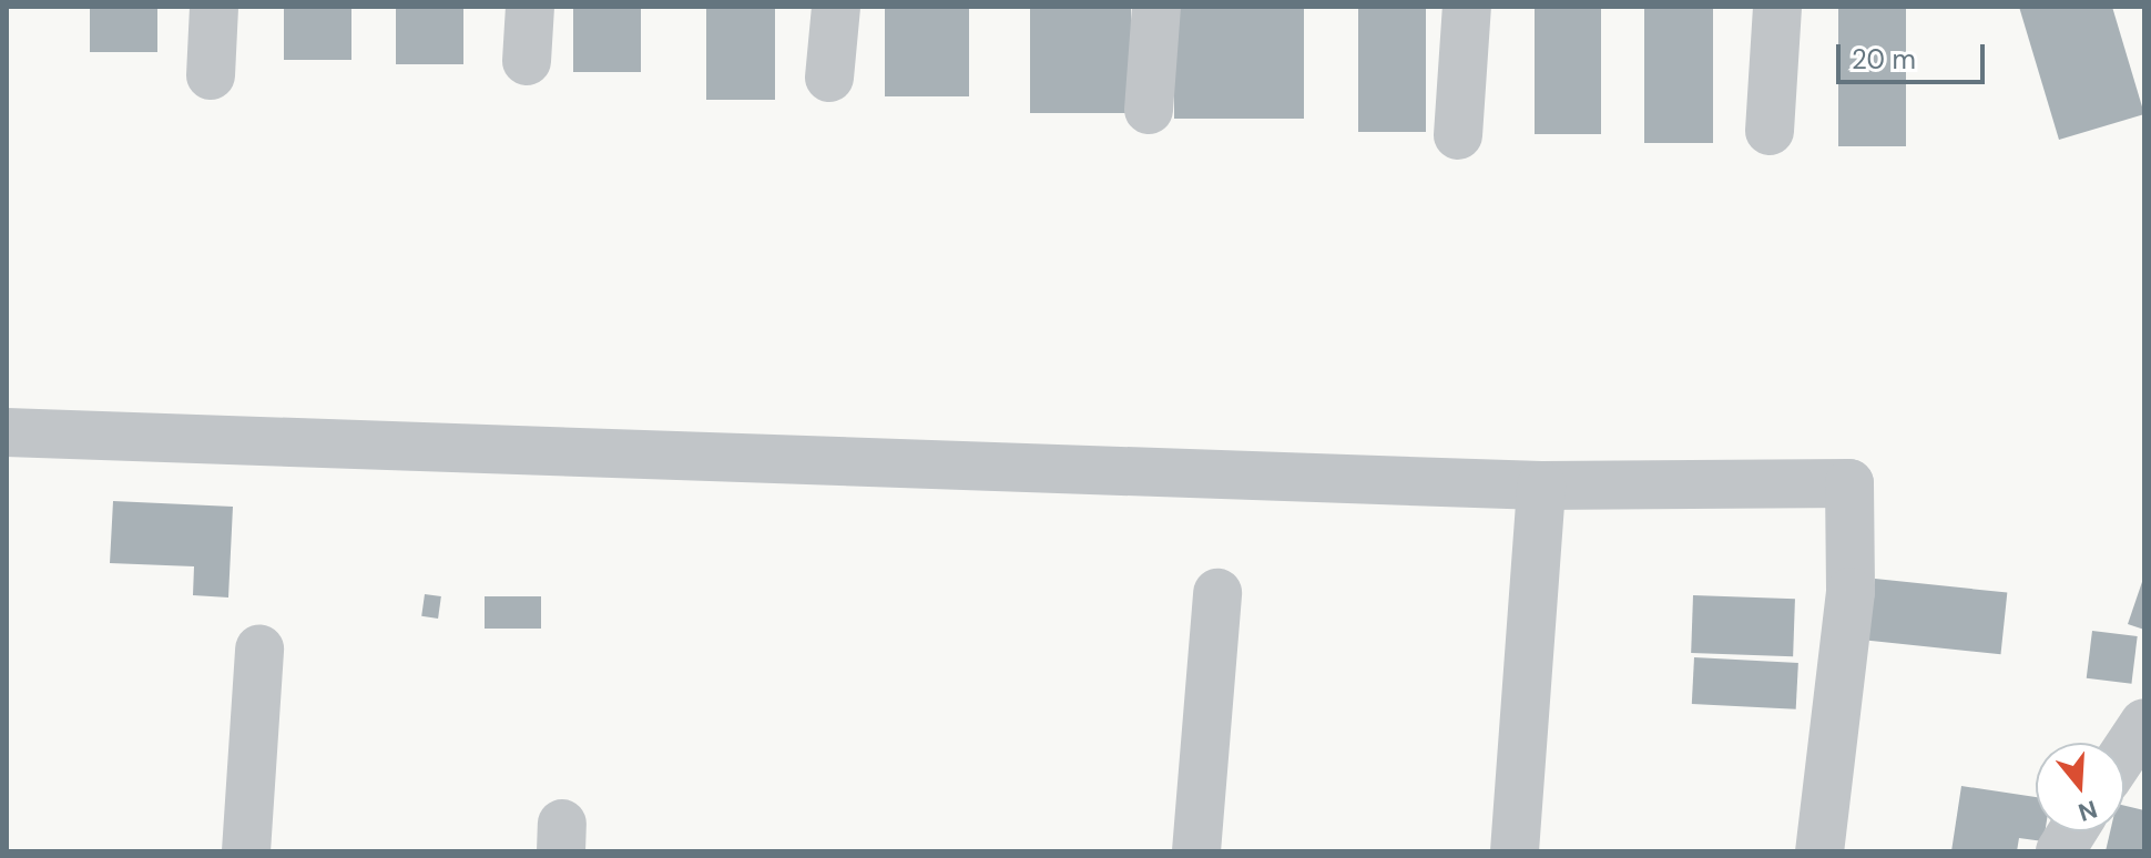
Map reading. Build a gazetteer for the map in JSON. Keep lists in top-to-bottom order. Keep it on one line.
{"scale_bar":"20 m","north":"bottom"}
